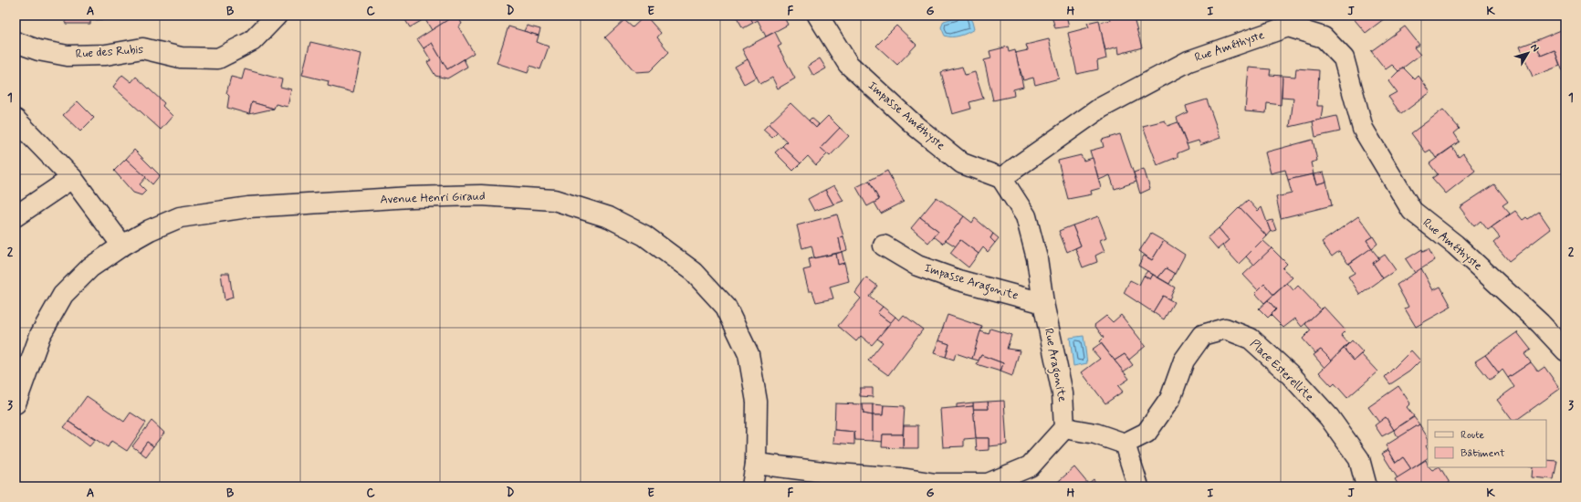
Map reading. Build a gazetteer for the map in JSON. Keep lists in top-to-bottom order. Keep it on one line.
{"streets":{"street":["Rue Améthyste","Rue des Rubis","Impasse Améthyste","Avenue Henri Giraud","Impasse Aragonite","Rue Aragonite","Place Esterellite"]},"crossings":[["Rue Améthyste","Impasse Améthyste"],["Rue Améthyste","Rue Aragonite"],["Impasse Améthyste","Rue Aragonite"],["Impasse Aragonite","Rue Aragonite"]],"legend":["Route","Bâtiment"],"north":"top right","grid":{"columns":["A","B","C","D","E","F","G","H","I","J","K"],"rows":["1","2","3"]}}
